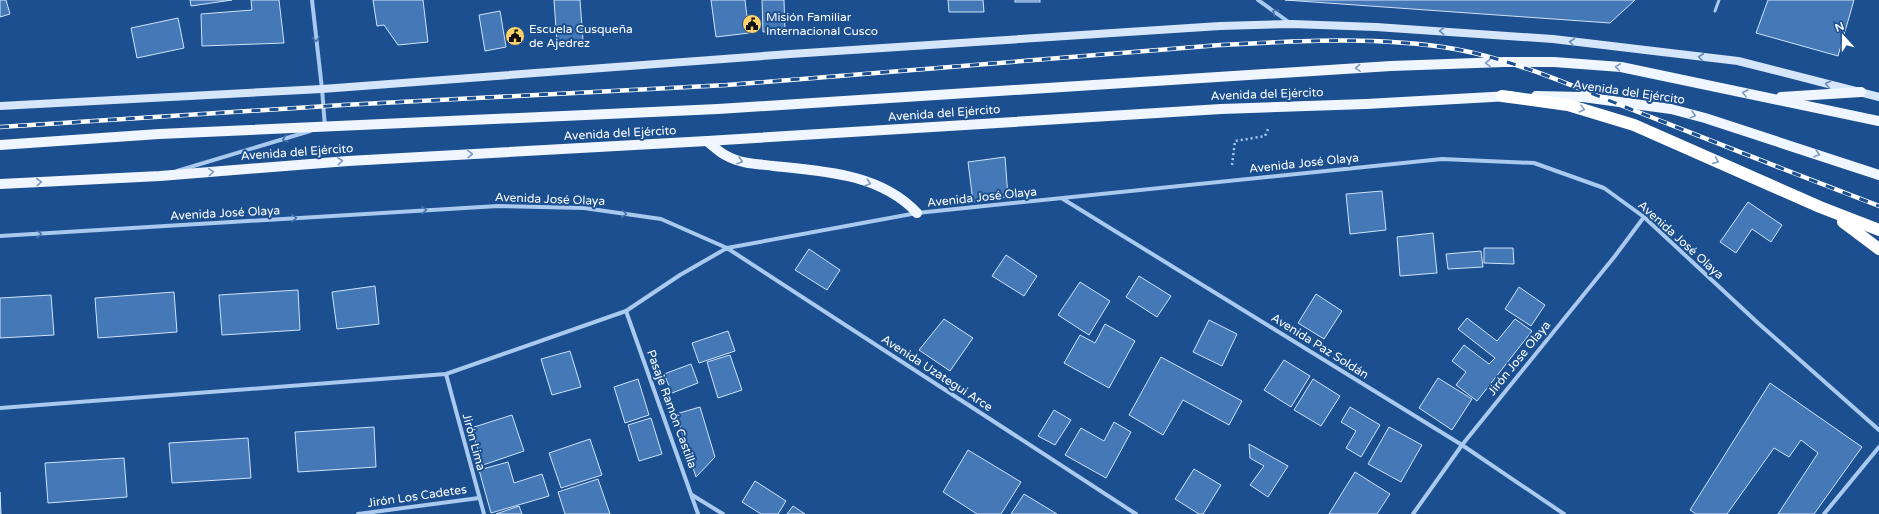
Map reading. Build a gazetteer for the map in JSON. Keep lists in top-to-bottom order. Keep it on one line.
{"streets":{"main road":["Avenida del Ejército"],"street":["Avenida José Olaya","Avenida Paz Soldán","Jirón Jose Olaya","Avenida Uzategui Arce","Pasaje Ramón Castilla","Jirón Lima","Jirón Los Cadetes"]},"crossings":[["Avenida José Olaya","Avenida Paz Soldán"],["Avenida José Olaya","Jirón Jose Olaya"],["Avenida José Olaya","Avenida Uzategui Arce"],["Avenida Paz Soldán","Jirón Jose Olaya"],["Jirón Lima","Jirón Los Cadetes"]],"one_way":["Avenida José Olaya"],"places":{"public building":["Misión Familiar Internacional Cusco","Escuela Cusqueña de Ajedrez"]},"north":"top"}
